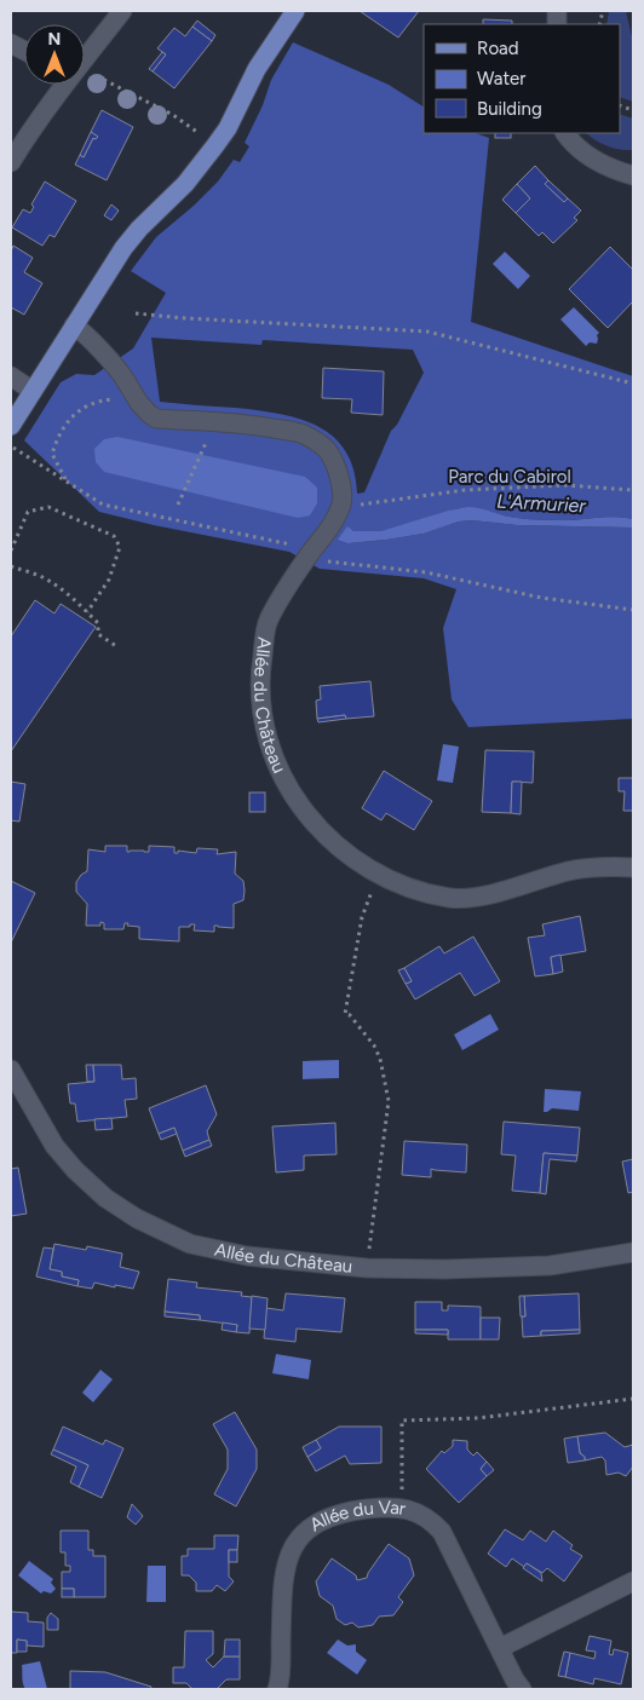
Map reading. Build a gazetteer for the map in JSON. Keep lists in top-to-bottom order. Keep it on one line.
{"streets":{"street":["Allée du Château","Allée du Var"]},"water":["L'Armurier"],"parks":["Parc du Cabirol"],"legend":["Road","Water","Building"],"north":"top"}
